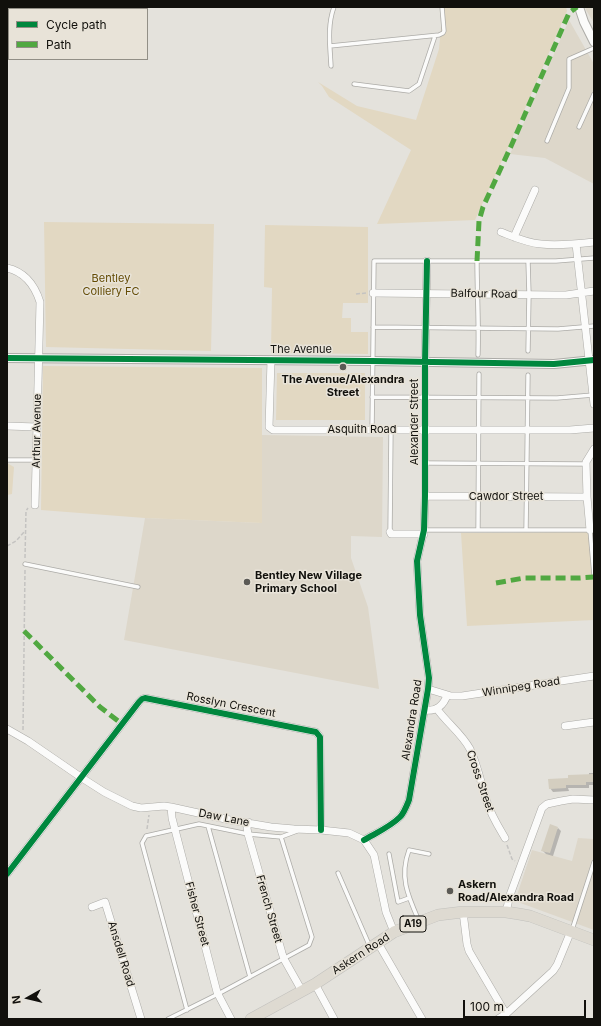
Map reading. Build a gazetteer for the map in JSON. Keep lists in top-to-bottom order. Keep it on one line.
{"streets":{"highway":["A19","Askern Road"],"street":["Balfour Road","The Avenue","Alexander Street","Asquith Road","Arthur Avenue","Cawdor Street","Winnipeg Road","Rosslyn Crescent","Alexandra Road","Cross Street","Daw Lane","French Street","Fisher Street","Ansdell Road"]},"crossings":[["Balfour Road","Alexander Street"],["The Avenue","Alexander Street"],["The Avenue","Asquith Road"],["The Avenue","Arthur Avenue"],["Alexander Street","Asquith Road"],["Alexander Street","Cawdor Street"],["Alexander Street","Alexandra Road"],["Winnipeg Road","Alexandra Road"],["Rosslyn Crescent","Daw Lane"],["Alexandra Road","Daw Lane"],["Daw Lane","French Street"],["Daw Lane","Fisher Street"],["French Street","Askern Road"]],"parks":["Bentley Colliery FC"],"places":["The Avenue/Alexandra Street","Bentley New Village Primary School","Askern Road/Alexandra Road"],"legend":["Cycle path","Path"],"scale_bar":"100 m","north":"left"}
